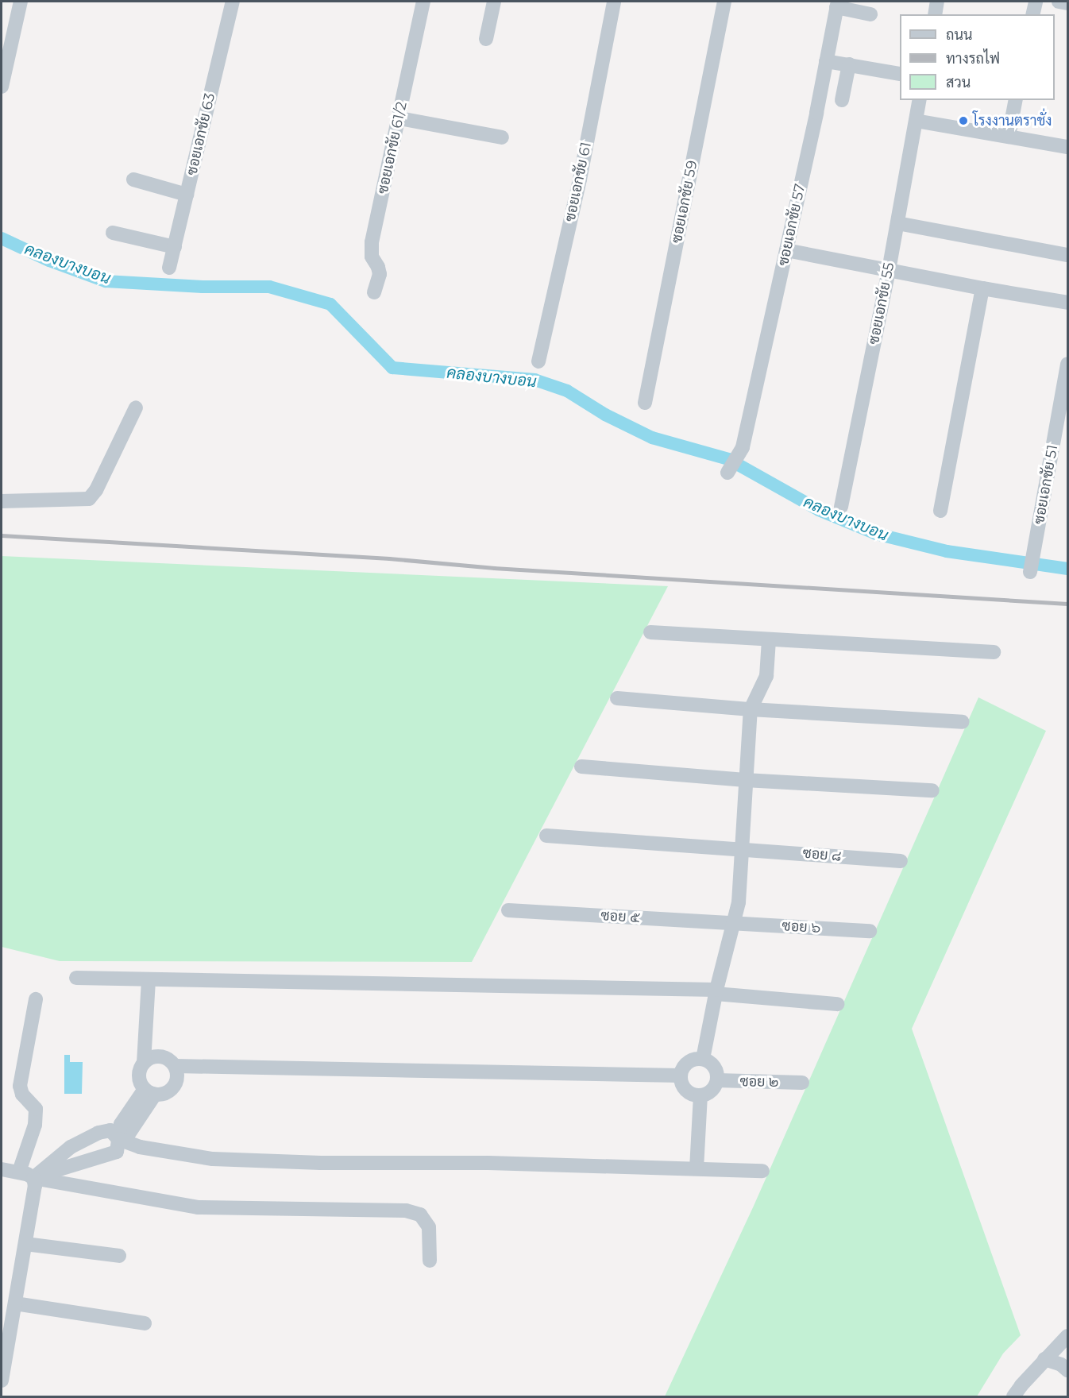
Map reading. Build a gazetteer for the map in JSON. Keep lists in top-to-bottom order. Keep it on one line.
{"streets":{"street":["ซอยเอกชัย 63","ซอยเอกชัย 61/2","ซอยเอกชัย 61","ซอยเอกชัย 59","ซอยเอกชัย 57","ซอยเอกชัย 55","ซอยเอกชัย 51","ซอย ๘","ซอย ๕","ซอย ๖","ซอย ๒"]},"crossings":[["ซอย ๕","ซอย ๖"]],"water":["คลองบางบอน"],"places":["โรงงานตราชั่ง"],"legend":["ถนน","ทางรถไฟ","สวน"]}
